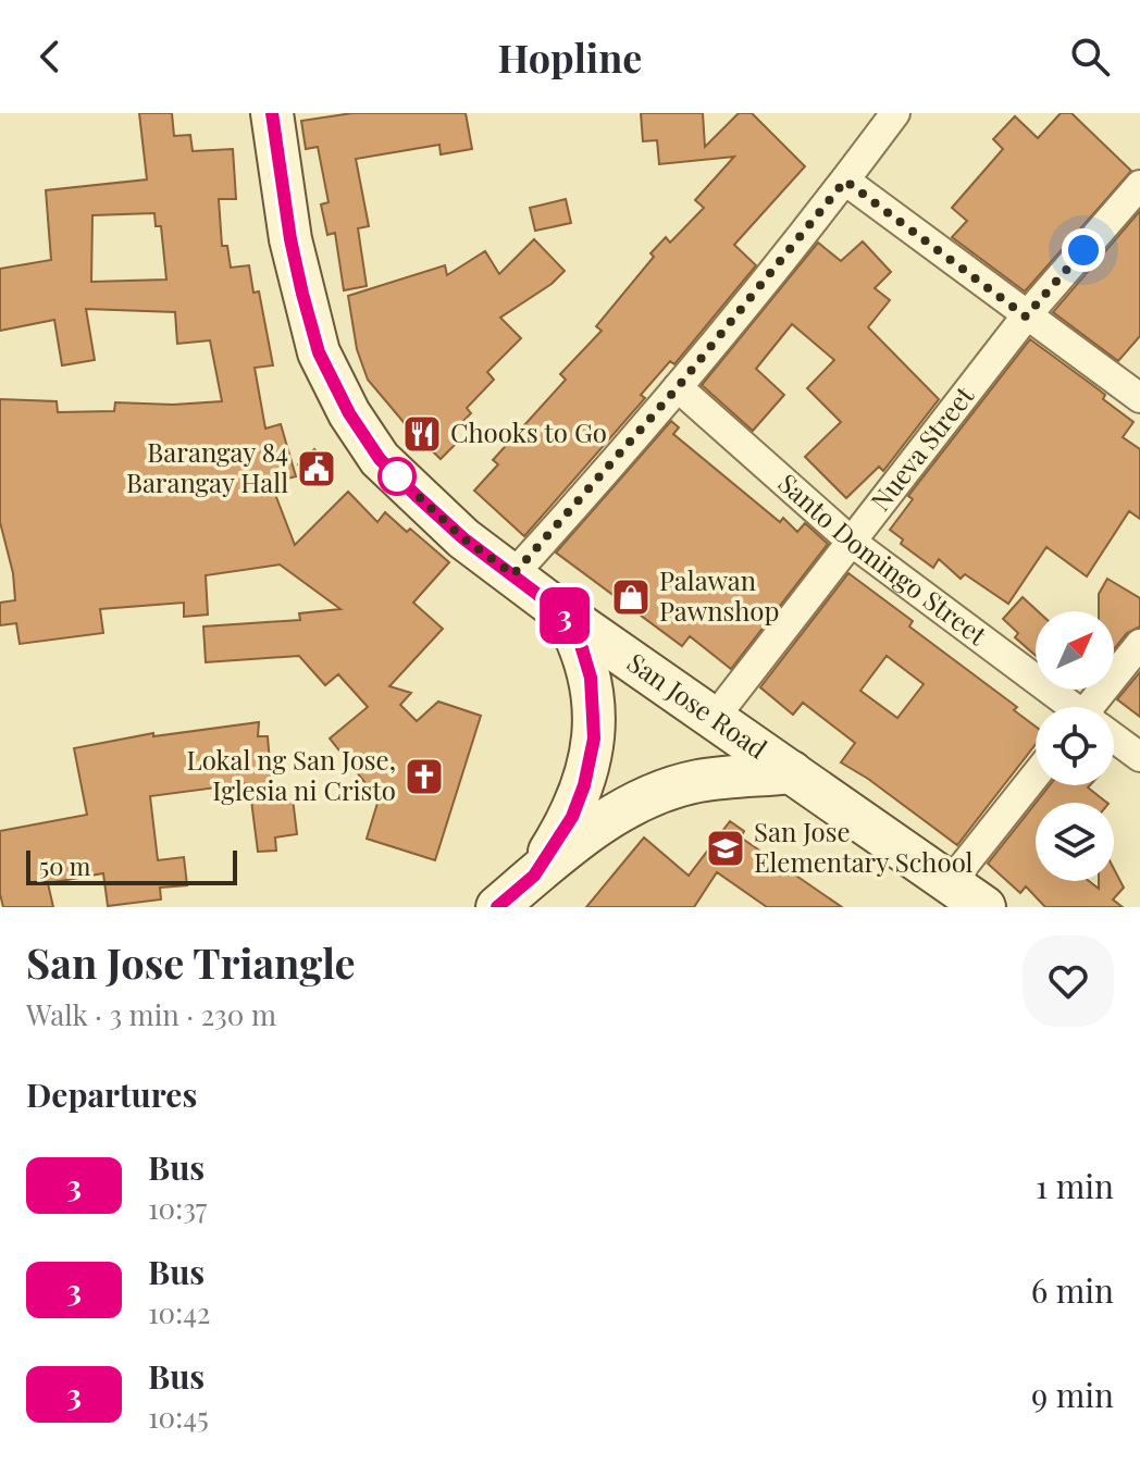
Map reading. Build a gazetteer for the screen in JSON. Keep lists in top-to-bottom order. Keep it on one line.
{"streets":{"main road":["San Jose Road"],"street":["Nueva Street","Santo Domingo Street"]},"crossings":[["Nueva Street","Santo Domingo Street"],["Nueva Street","San Jose Road"]],"places":{"restaurant":["Chooks to Go"],"public building":["Barangay 84 Barangay Hall"],"shop":["Palawan Pawnshop"],"church":["Lokal ng San Jose, Iglesia ni Cristo"],"school or university":["San Jose Elementary School"]},"lines":["bus line 3"],"scale_bar":"50 m","north":"top right","page":{"header":"Hopline","on_map":"3","scale":"50 m","heading":[["San Jose Triangle","Walk · 3 min · 230 m"],"Departures"],"list":[{"mark":"3","name":"Bus","note":"10:37","value":"1 min"},{"mark":"3","name":"Bus","note":"10:42","value":"6 min"},{"mark":"3","name":"Bus","note":"10:45","value":"9 min"}]}}
